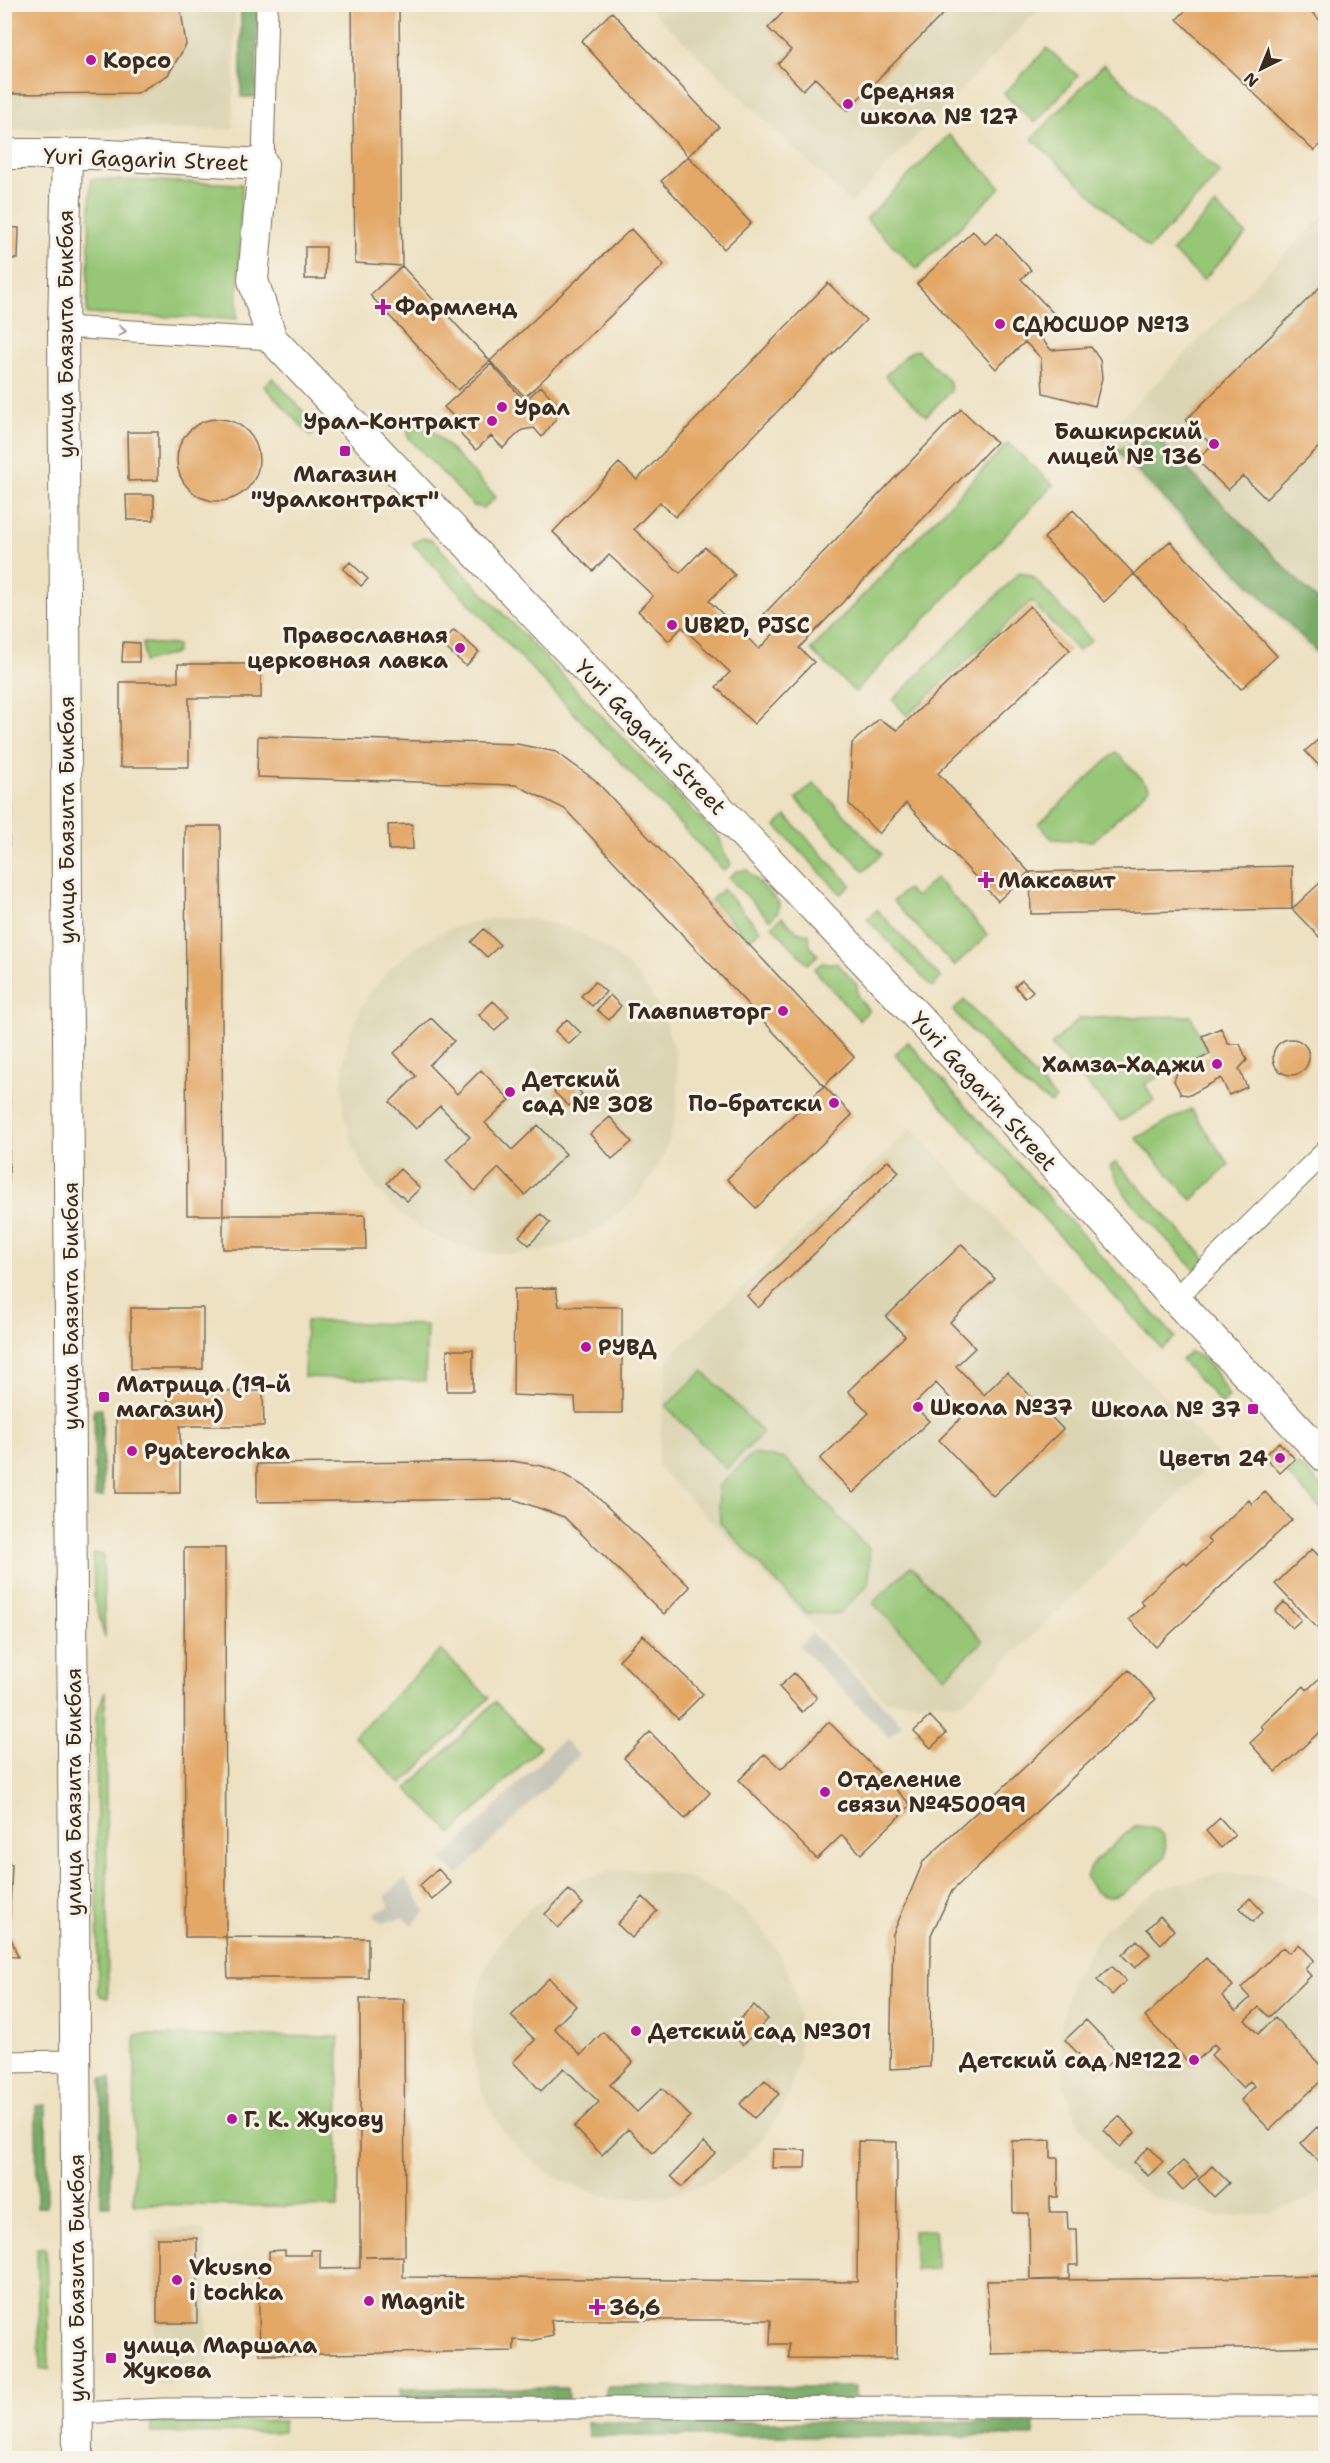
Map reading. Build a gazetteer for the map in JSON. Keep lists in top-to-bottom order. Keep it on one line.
{"streets":{"main road":["Yuri Gagarin Street","улица Баязита Бикбая"]},"crossings":[["Yuri Gagarin Street","улица Баязита Бикбая"]],"places":{"other":["Корсо","Средняя школа № 127","СДЮСШОР №13","Урал","Урал-Контракт","Башкирский лицей № 136","UBRD, PJSC","Православная церковная лавка","Главпивторг","Хамза-Хаджи","Детский сад № 308","По-братски","РУВД","Школа №37","Pyaterochka","Цветы 24","Отделение связи №450099","Детский сад №301","Детский сад №122","Г. К. Жукову","Vkusno i tochka","Magnit"],"health":["Фармленд","Максавит","36,6"],"transit":["Магазин \"Уралконтракт\"","Матрица (19-й магазин)","Школа № 37","улица Маршала Жукова"]},"north":"bottom left"}
